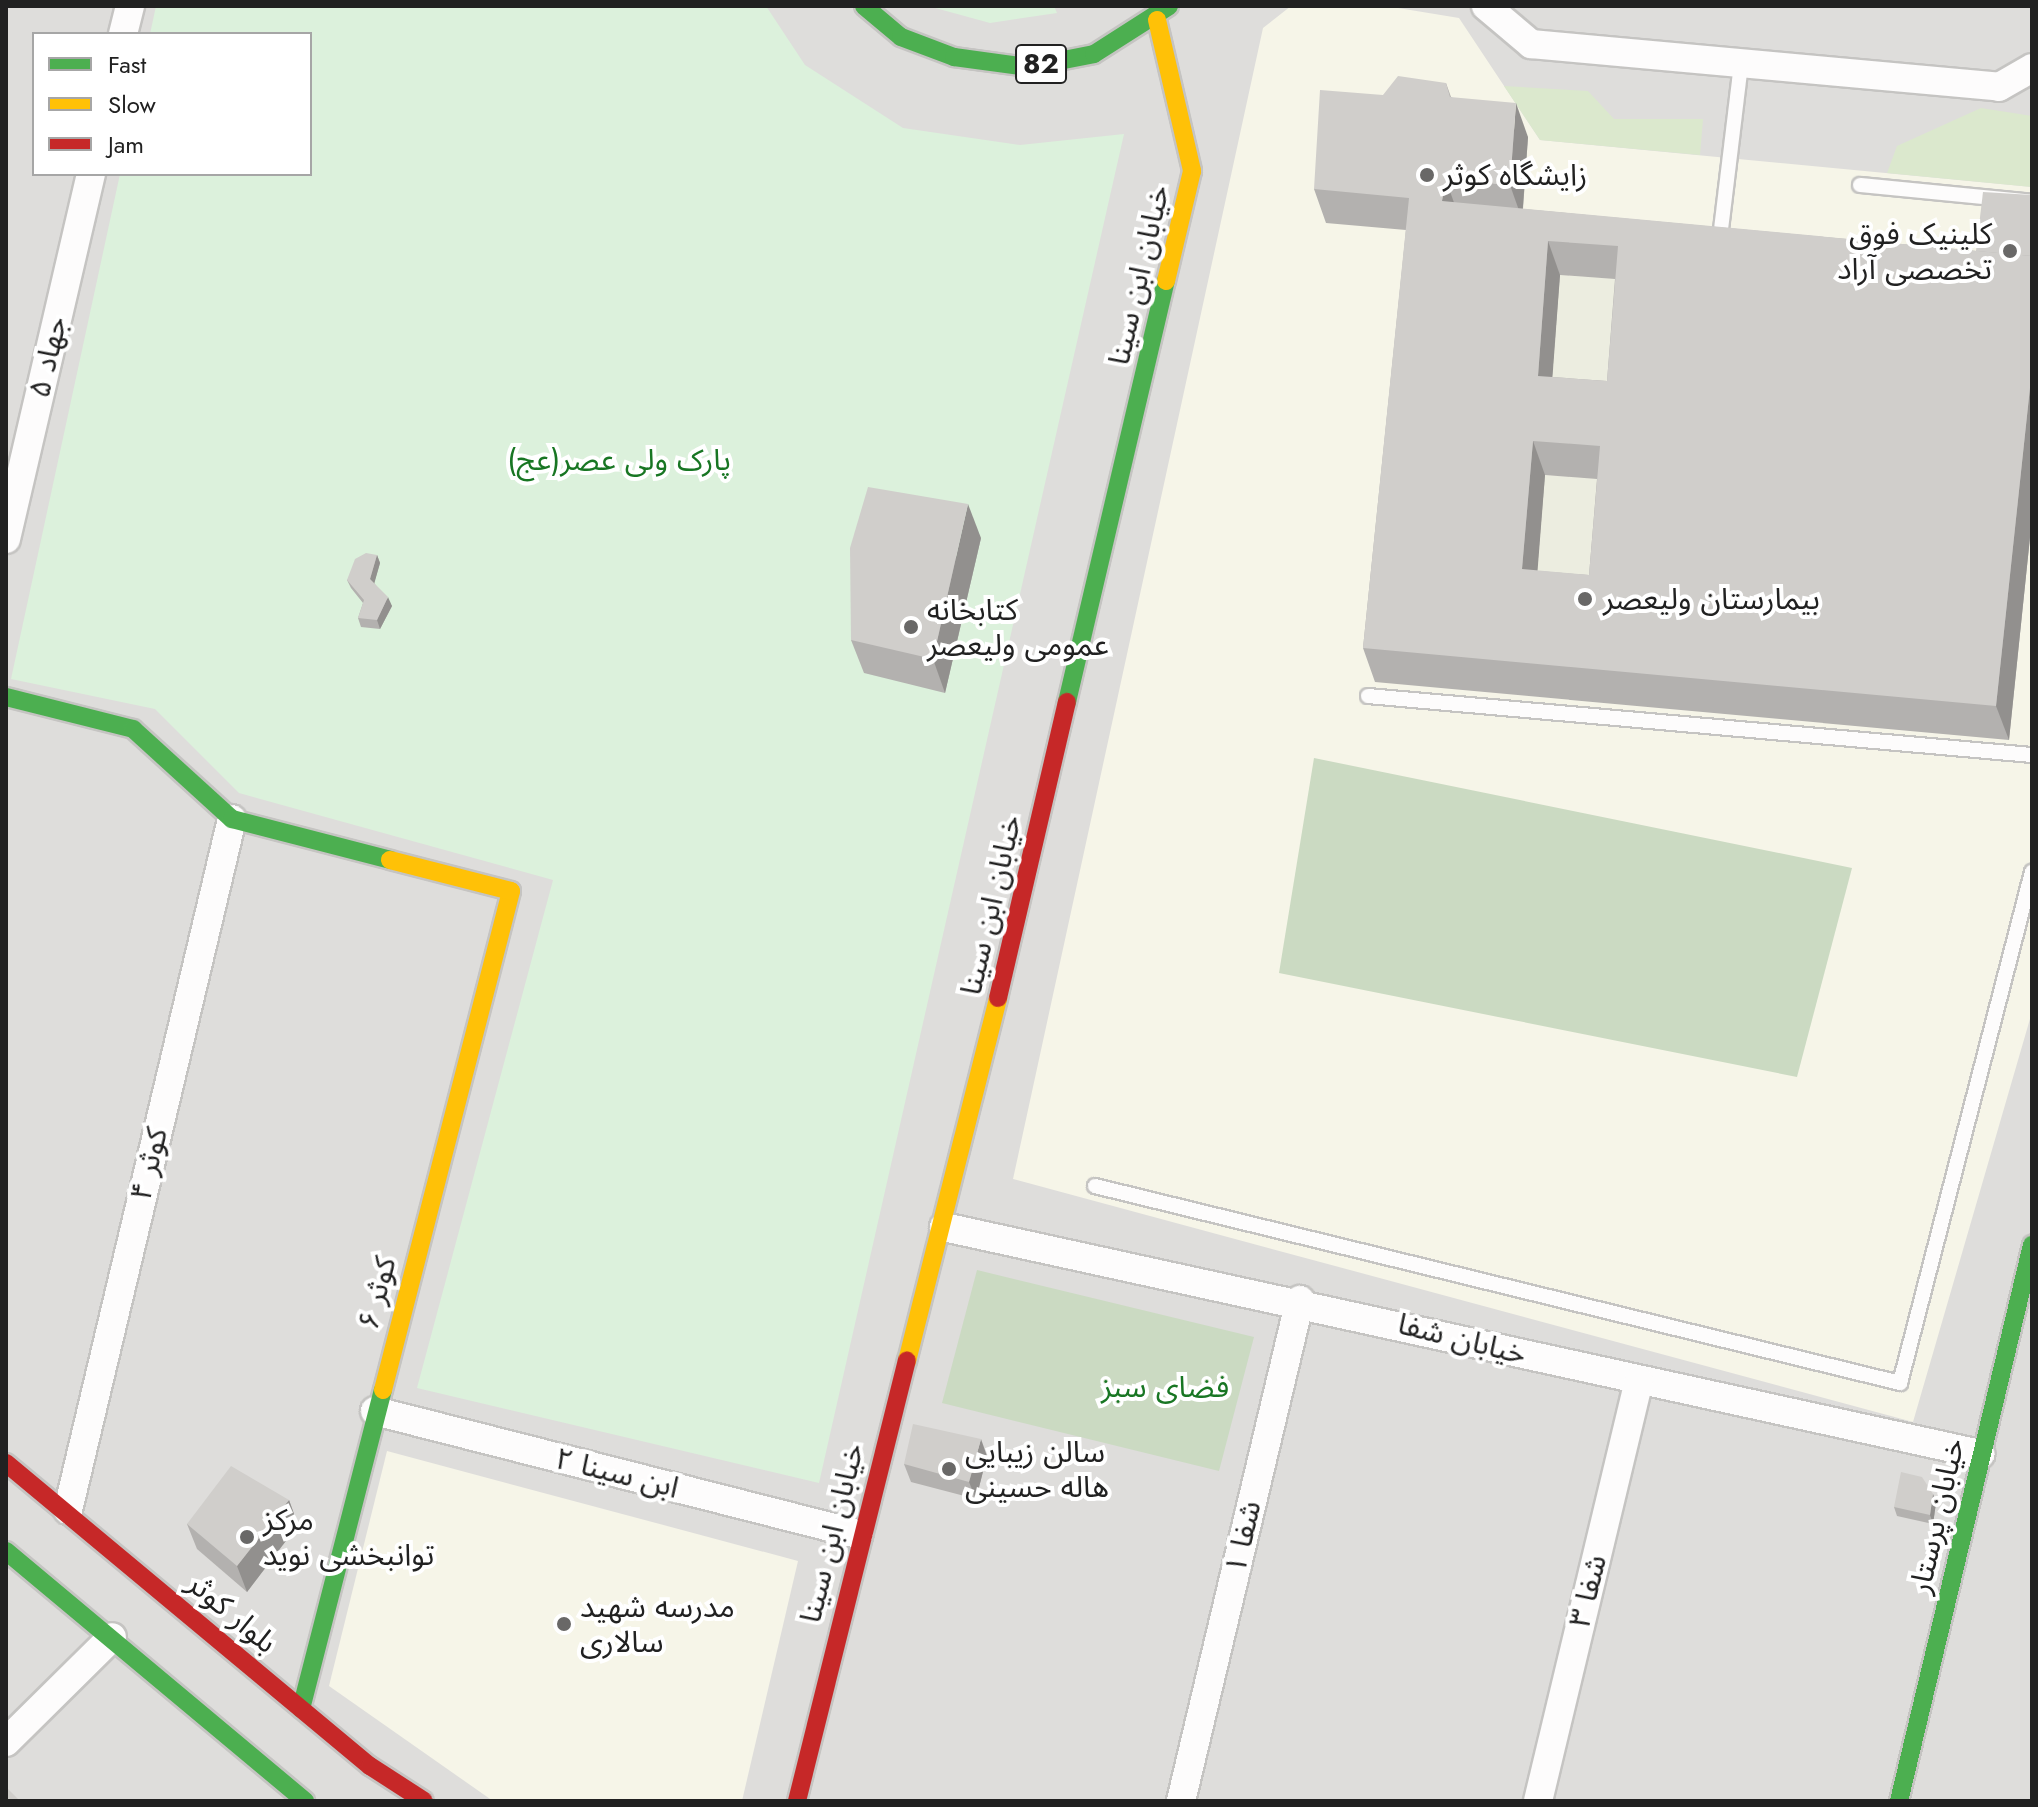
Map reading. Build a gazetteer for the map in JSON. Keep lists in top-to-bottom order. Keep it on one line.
{"streets":{"street":["82","خیابان ابن سینا","جهاد ۵","کوثر ۴","کوثر ۶","خیابان شفا","ابن سینا ۲","خیابان پرستار","شفا ۱","شفا ۳","بلوار کوثر"]},"crossings":[["82","خیابان ابن سینا"],["خیابان ابن سینا","خیابان شفا"],["خیابان ابن سینا","ابن سینا ۲"],["کوثر ۴","کوثر ۶"],["کوثر ۴","بلوار کوثر"],["کوثر ۶","ابن سینا ۲"],["کوثر ۶","بلوار کوثر"],["خیابان شفا","خیابان پرستار"],["خیابان شفا","شفا ۱"],["خیابان شفا","شفا ۳"]],"parks":["پارک ولی عصر(عج)","فضای سبز"],"places":["زایشگاه کوثر","کلینیک فوق تخصصی آراد","بیمارستان ولیعصر","کتابخانه عمومی ولیعصر","سالن زیبایی هاله حسینی","مرکز توانبخشی نوید","مدرسه شهید سالاری"],"legend":["Fast","Slow","Jam"]}
